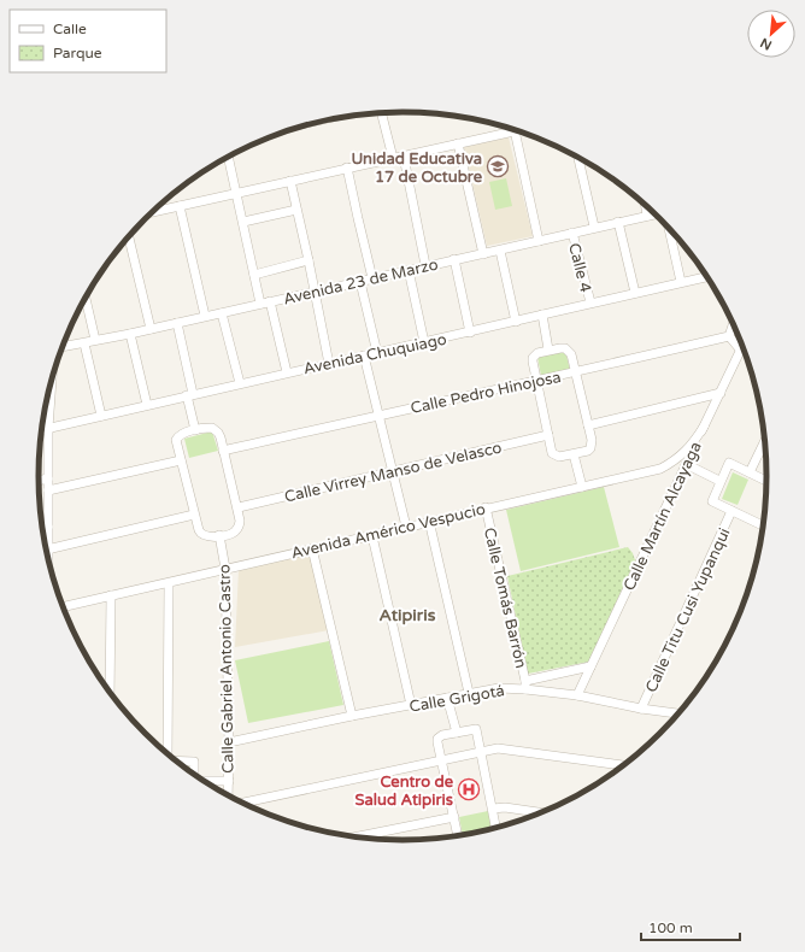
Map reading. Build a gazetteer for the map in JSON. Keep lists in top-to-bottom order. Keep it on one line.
{"streets":{"street":["Calle 4","Avenida 23 de Marzo","Avenida Chuquiago","Calle Pedro Hinojosa","Calle Virrey Manso de Velasco","Calle Martín Alcayaga","Avenida Américo Vespucio","Calle Tomás Barrón","Calle Titu Cusi Yupanqui","Calle Gabriel Antonio Castro","Calle Grigotá"]},"crossings":[["Calle 4","Avenida 23 de Marzo"],["Calle 4","Avenida Chuquiago"],["Calle Martín Alcayaga","Avenida Américo Vespucio"],["Calle Martín Alcayaga","Calle Grigotá"],["Avenida Américo Vespucio","Calle Tomás Barrón"],["Avenida Américo Vespucio","Calle Gabriel Antonio Castro"],["Calle Tomás Barrón","Calle Grigotá"],["Calle Titu Cusi Yupanqui","Calle Grigotá"],["Calle Gabriel Antonio Castro","Calle Grigotá"]],"districts":["Atipiris"],"places":{"school or university":["Unidad Educativa 17 de Octubre"],"hospital":["Centro de Salud Atipiris"]},"legend":["Calle","Parque"],"scale_bar":"100 m","north":"bottom left"}
